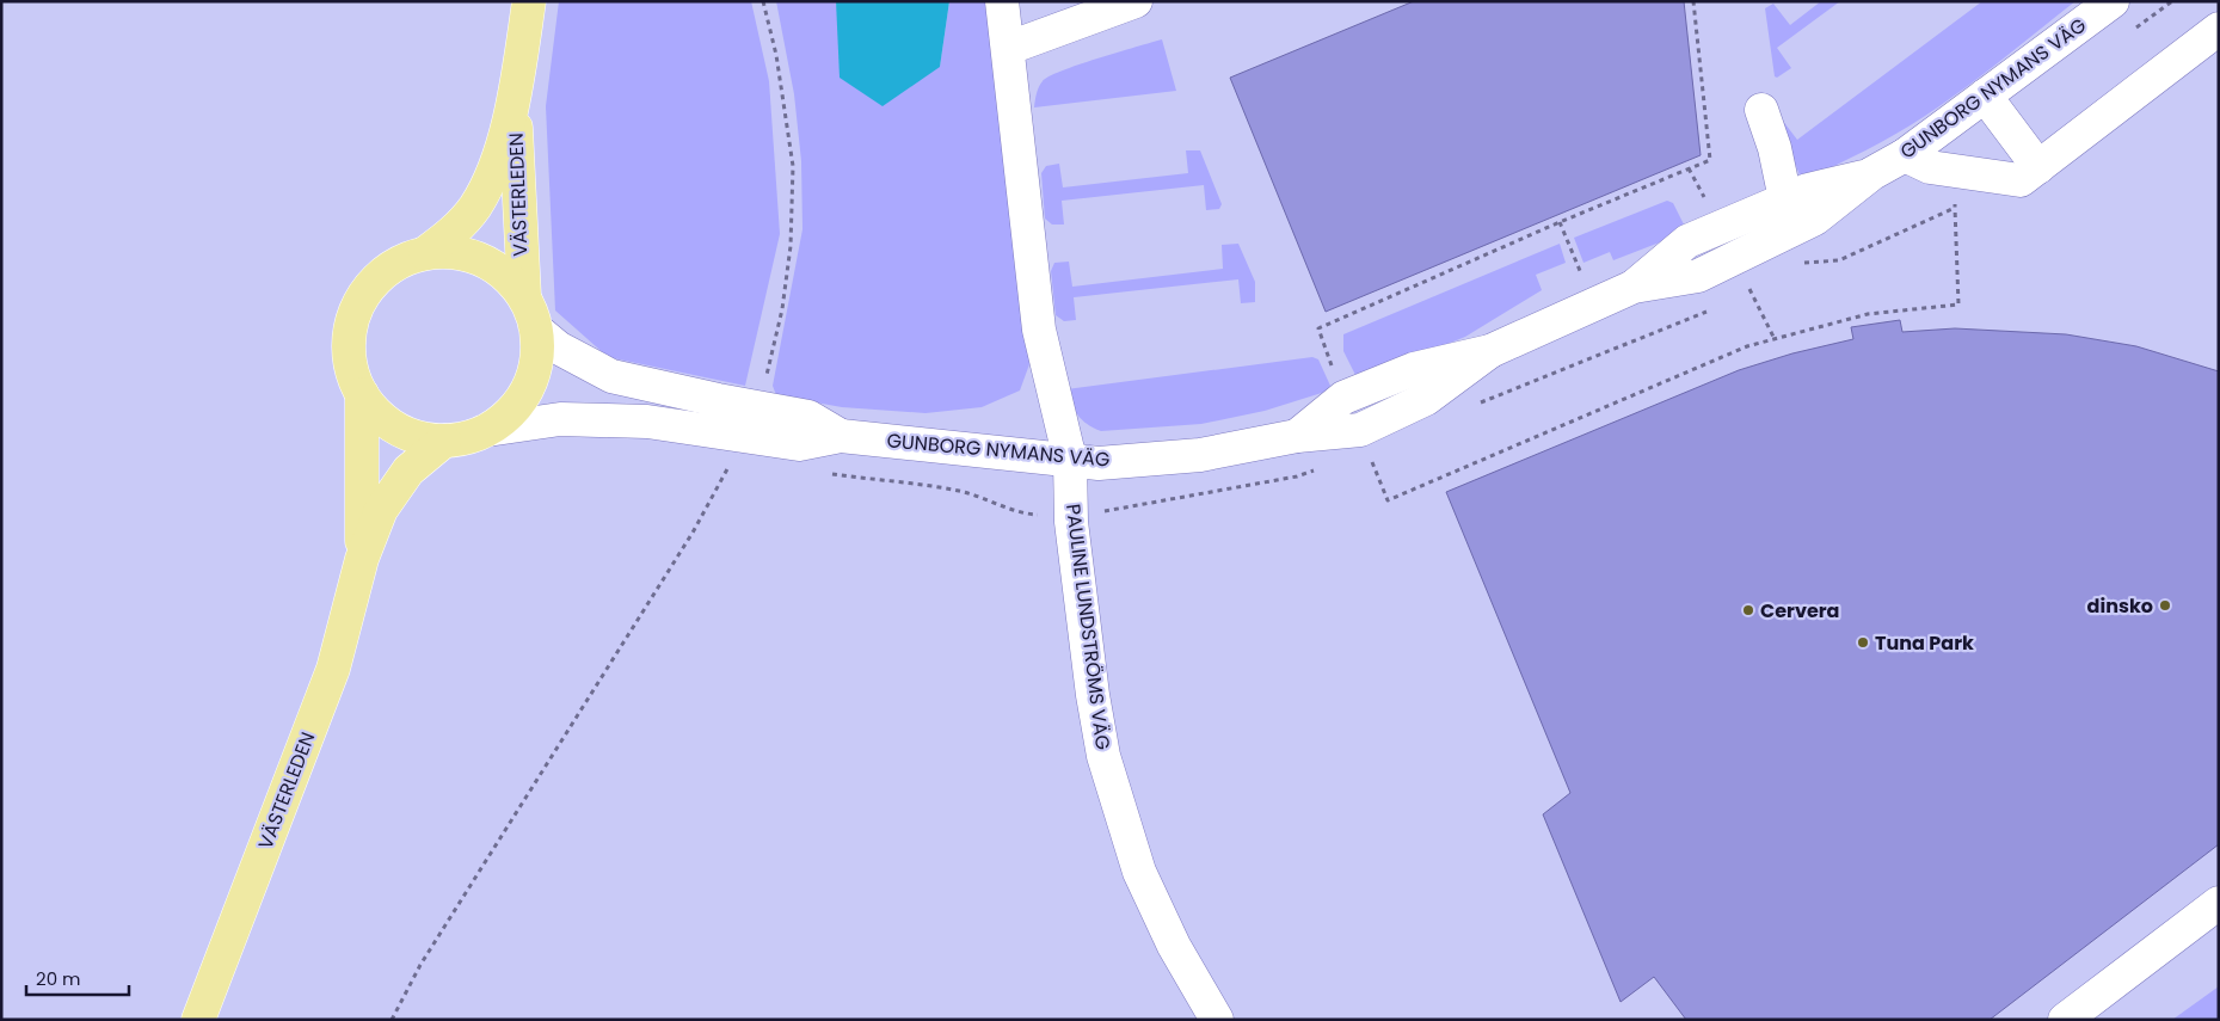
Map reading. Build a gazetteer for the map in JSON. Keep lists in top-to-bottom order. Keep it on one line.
{"streets":{"main road":["VÄSTERLEDEN"],"street":["GUNBORG NYMANS VÄG","PAULINE LUNDSTRÖMS VÄG"]},"crossings":[["GUNBORG NYMANS VÄG","VÄSTERLEDEN"],["GUNBORG NYMANS VÄG","PAULINE LUNDSTRÖMS VÄG"]],"places":["dinsko","Cervera","Tuna Park"],"scale_bar":"20 m"}
